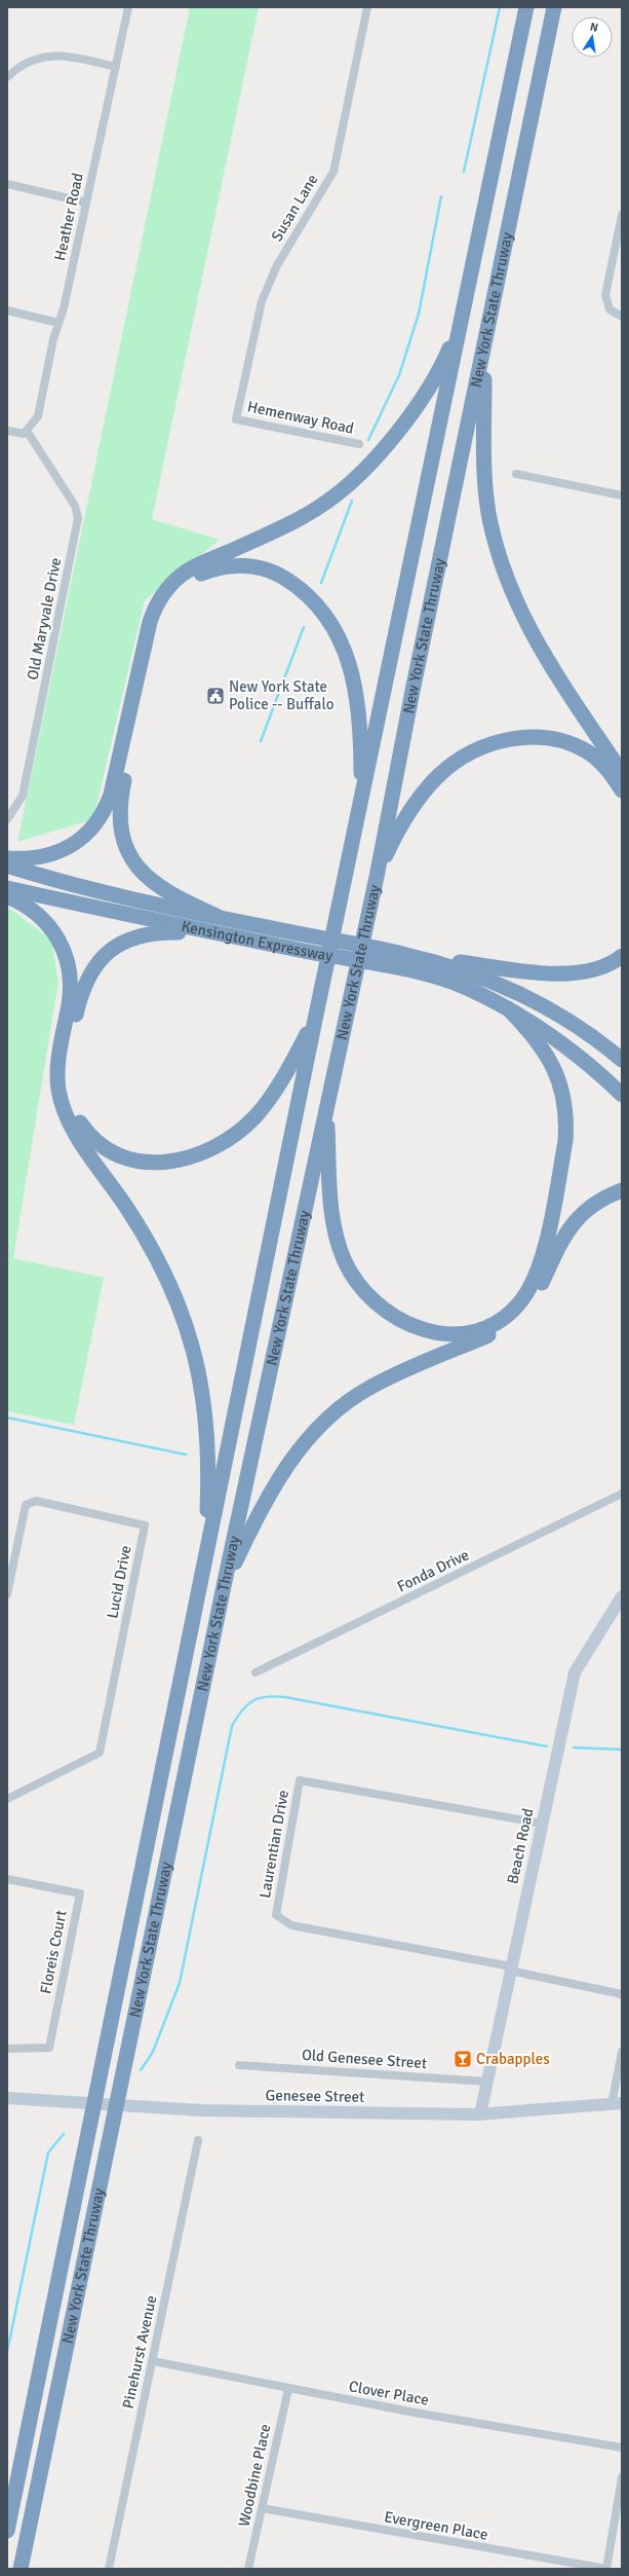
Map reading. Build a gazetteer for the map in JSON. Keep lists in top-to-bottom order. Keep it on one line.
{"streets":{"highway":["New York State Thruway","Kensington Expressway"],"main road":["Beach Road","Genesee Street"],"street":["Susan Lane","Heather Road","Hemenway Road","Old Maryvale Drive","Fonda Drive","Lucid Drive","Laurentian Drive","Floreis Court","Old Genesee Street","Pinehurst Avenue","Clover Place","Woodbine Place","Evergreen Place"]},"crossings":[["Susan Lane","Hemenway Road"],["Heather Road","Old Maryvale Drive"],["Laurentian Drive","Beach Road"],["Beach Road","Old Genesee Street"],["Beach Road","Genesee Street"],["Pinehurst Avenue","Clover Place"],["Clover Place","Woodbine Place"],["Woodbine Place","Evergreen Place"]],"places":{"public building":["New York State Police -- Buffalo"],"bar":["Crabapples"]},"north":"top"}
